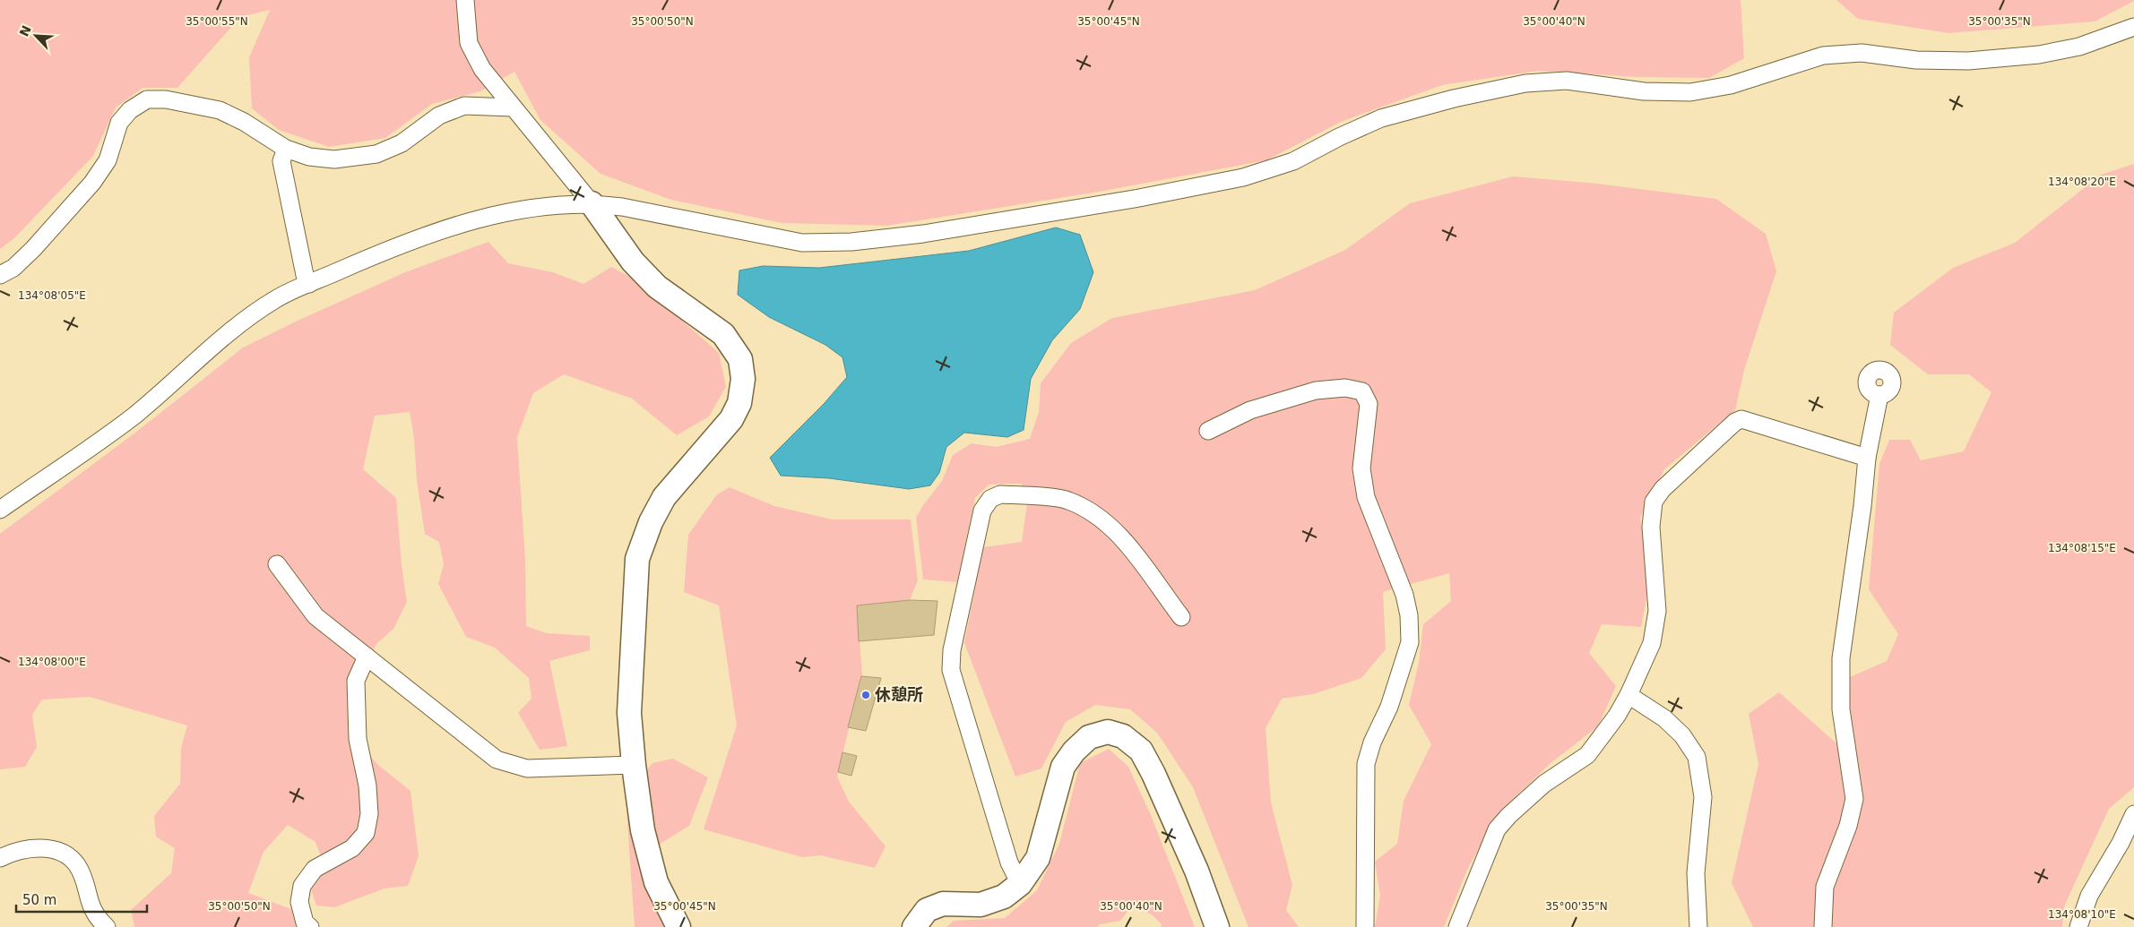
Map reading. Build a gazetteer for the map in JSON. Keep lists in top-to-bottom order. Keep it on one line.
{"places":["休憩所"],"scale_bar":"50 m","north":"top left","coordinates":["35°00'55\"N","35°00'50\"N","35°00'45\"N","35°00'40\"N","35°00'35\"N","134°08'20\"E","134°08'05\"E","134°08'15\"E","134°08'00\"E","134°08'10\"E"]}
